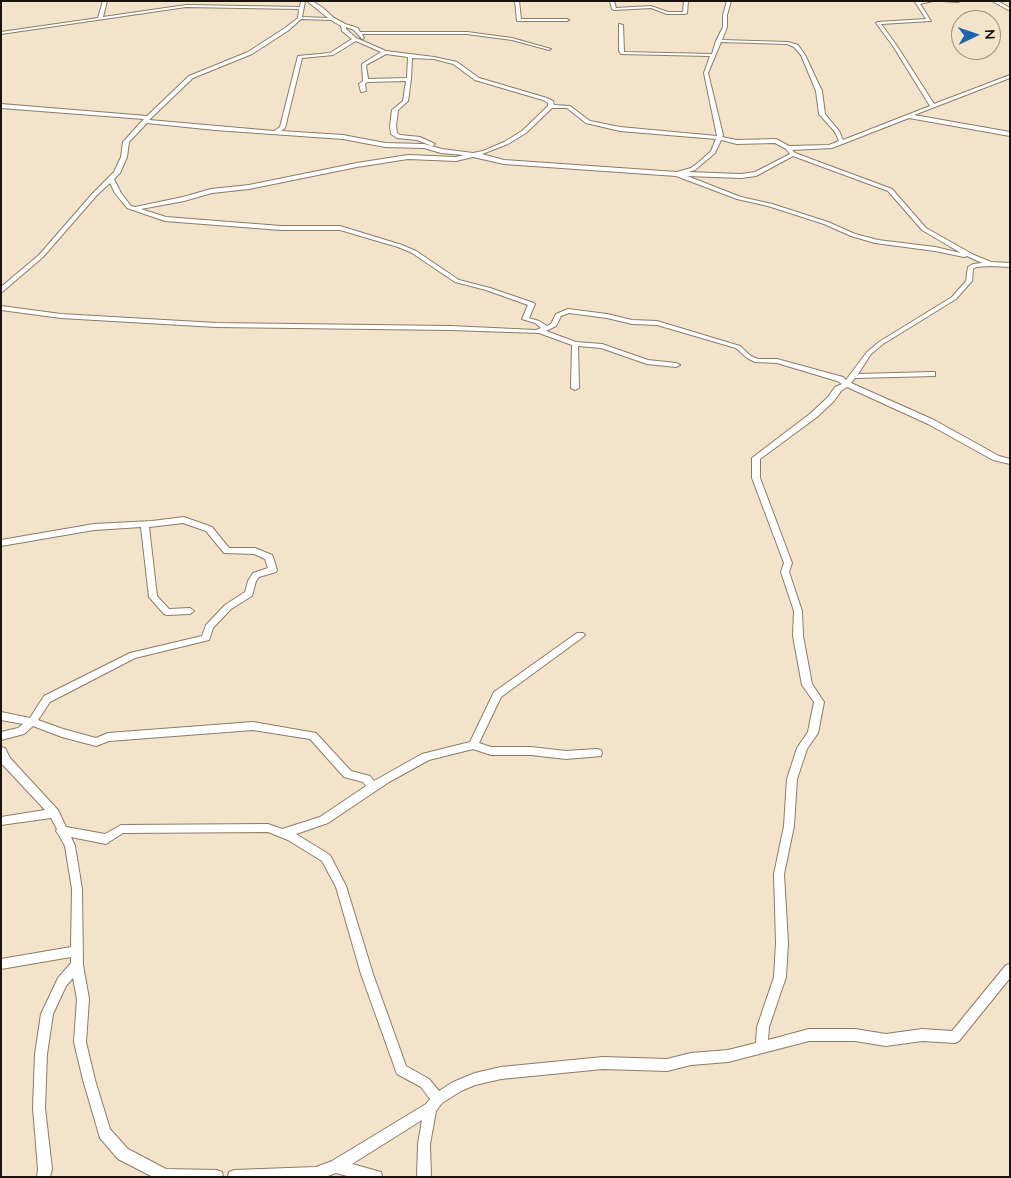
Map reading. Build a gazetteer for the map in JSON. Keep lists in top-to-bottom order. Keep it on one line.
{"north":"right"}
